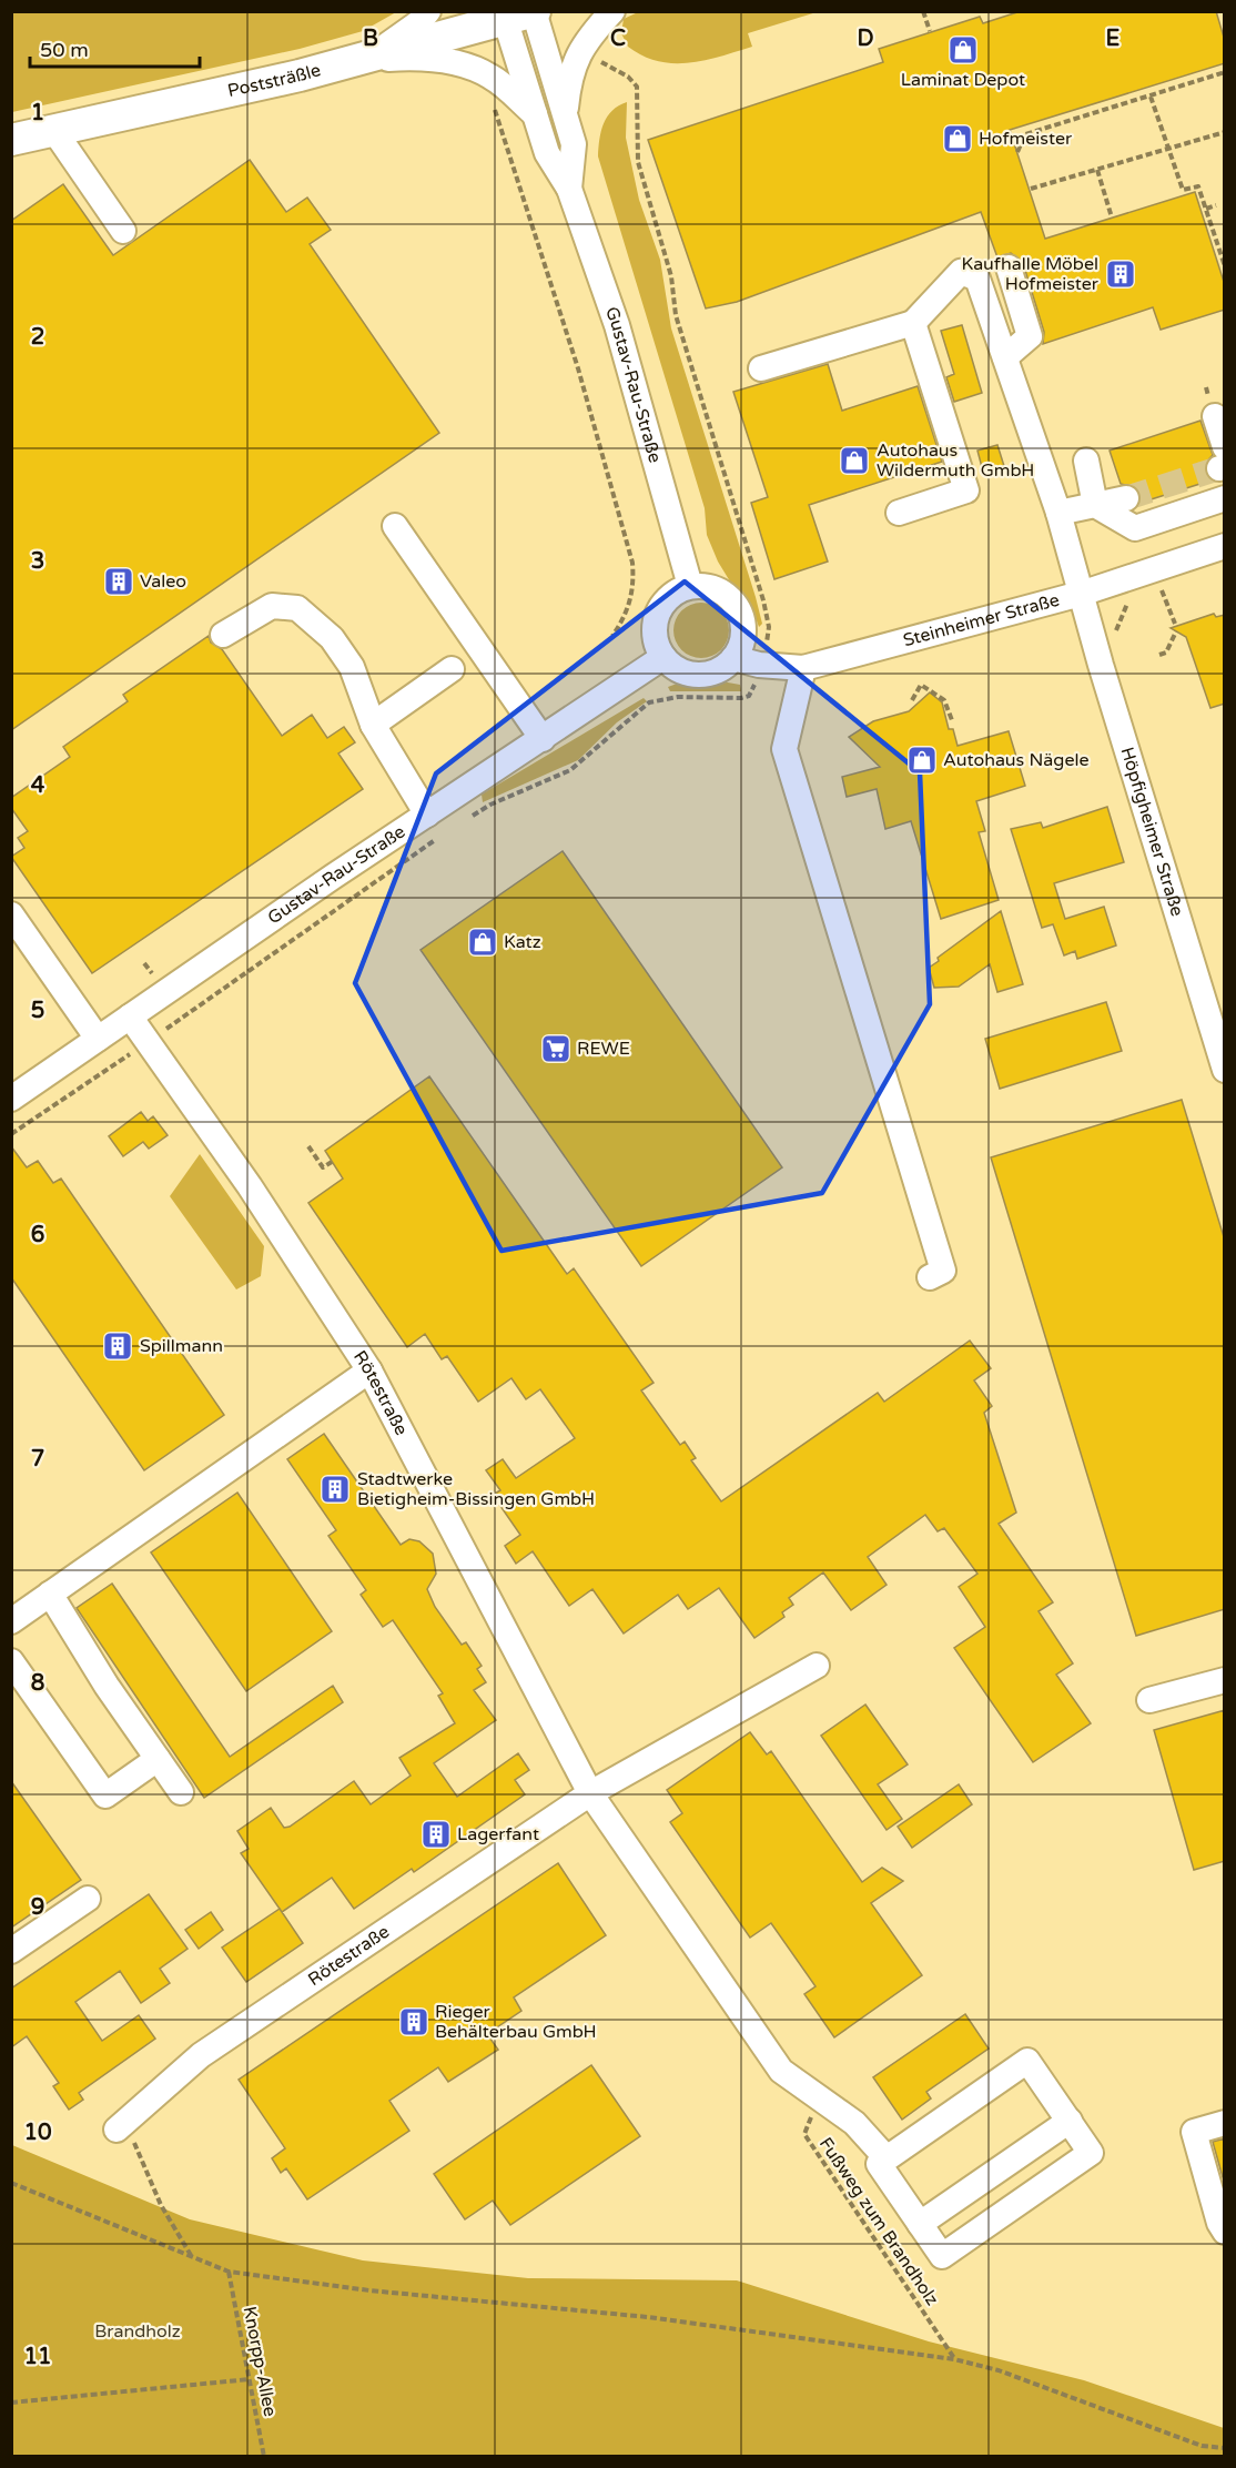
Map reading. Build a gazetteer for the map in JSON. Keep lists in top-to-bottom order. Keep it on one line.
{"streets":{"main road":["Poststräßle"],"street":["Gustav-Rau-Straße","Steinheimer Straße","Höpfigheimer Straße","Rötestraße"],"path":["Fußweg zum Brandholz","Knorpp-Allee"]},"crossings":[["Poststräßle","Gustav-Rau-Straße"],["Gustav-Rau-Straße","Steinheimer Straße"],["Gustav-Rau-Straße","Rötestraße"],["Steinheimer Straße","Höpfigheimer Straße"],["Rötestraße","Fußweg zum Brandholz"]],"parks":["Brandholz"],"places":{"shop":["Laminat Depot","Hofmeister","Autohaus Wildermuth GmbH","Autohaus Nägele","Katz"],"building":["Kaufhalle Möbel Hofmeister","Valeo","Spillmann","Stadtwerke Bietigheim-Bissingen GmbH","Lagerfant","Rieger Behälterbau GmbH"],"supermarket":["REWE"]},"scale_bar":"50 m","grid":{"columns":["B","C","D","E"],"rows":["1","2","3","4","5","6","7","8","9","10","11"]}}
